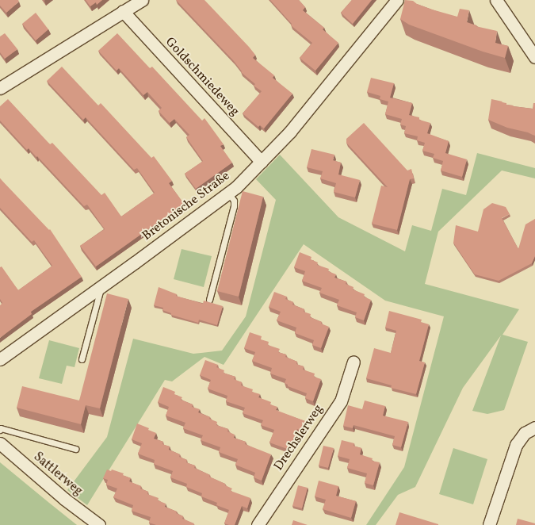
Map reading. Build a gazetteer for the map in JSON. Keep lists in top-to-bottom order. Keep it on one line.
{"streets":{"street":["Goldschmiedeweg","Bretonische Straße","Drechslerweg","Sattlerweg"]},"crossings":[["Goldschmiedeweg","Bretonische Straße"]]}
